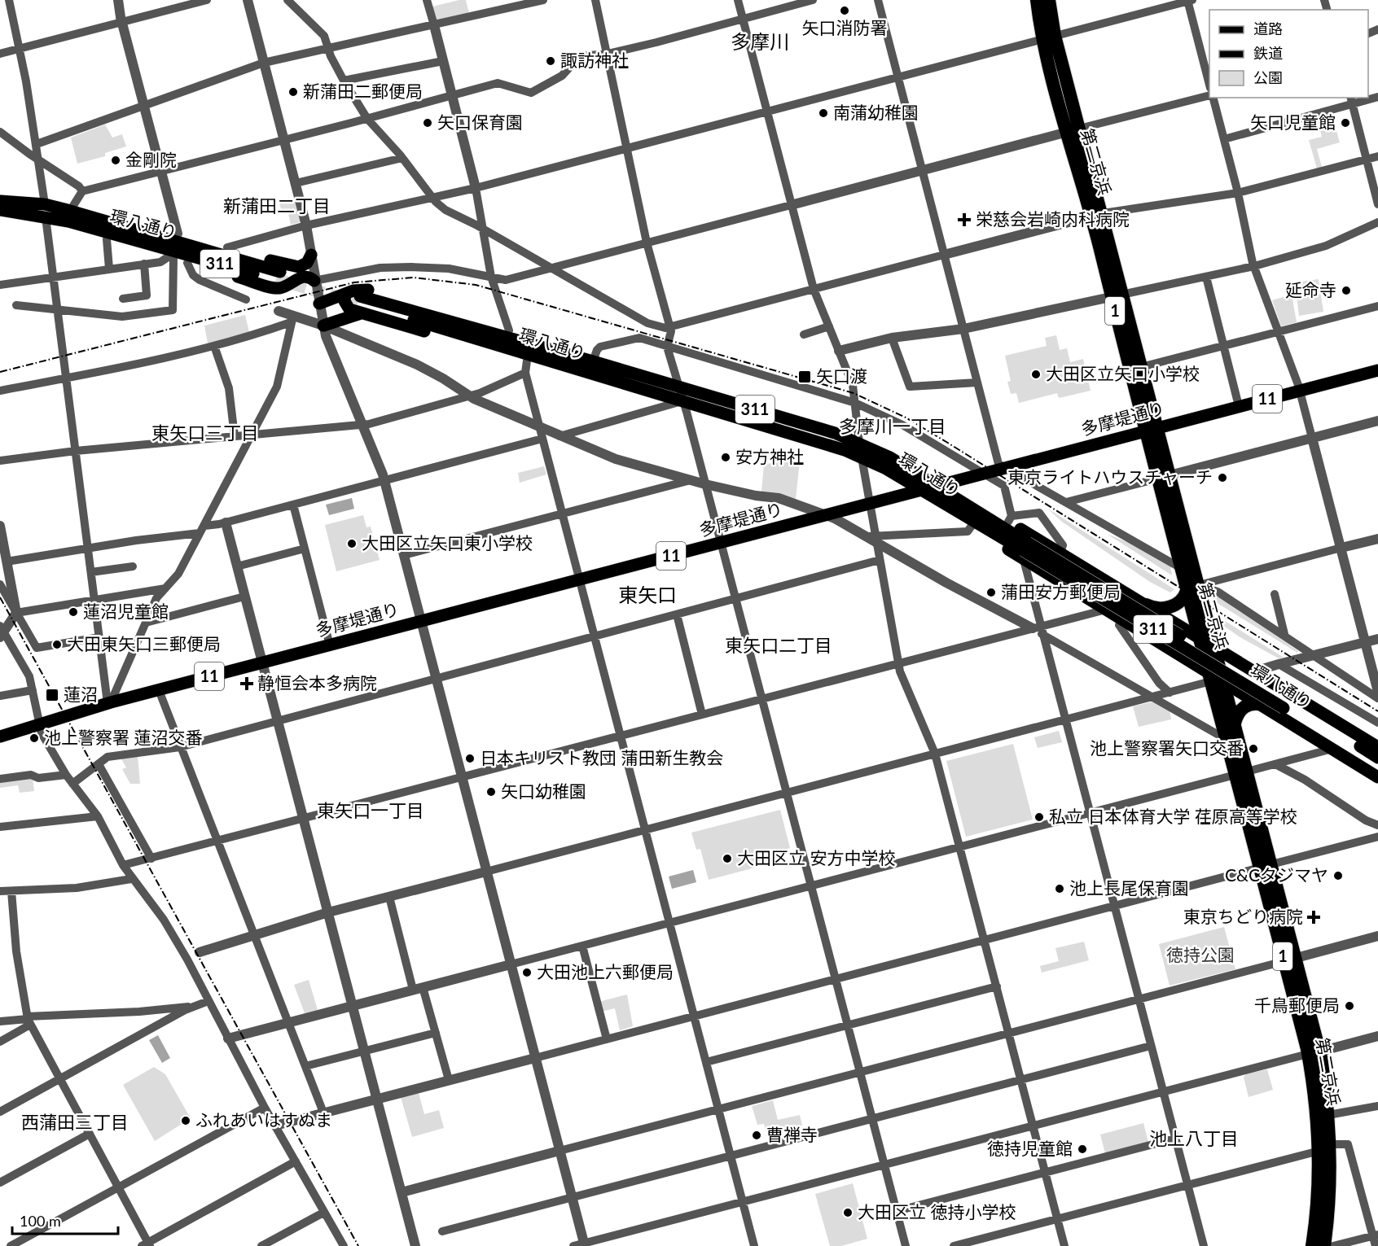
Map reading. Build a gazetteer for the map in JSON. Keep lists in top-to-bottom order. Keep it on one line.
{"streets":{"highway":["第二京浜","1"],"main road":["環八通り","311","11","多摩堤通り"]},"crossings":[["第二京浜","多摩堤通り"],["環八通り","多摩堤通り"]],"districts":["多摩川","新蒲田二丁目","多摩川一丁目","東矢口三丁目","東矢口","東矢口二丁目","東矢口一丁目","西蒲田三丁目","池上八丁目"],"parks":["徳持公園"],"places":{"other":["矢口消防署","諏訪神社","新蒲田二郵便局","南蒲幼稚園","矢口保育園","矢口児童館","金剛院","延命寺","大田区立矢口小学校","安方神社","東京ライトハウスチャーチ","大田区立矢口東小学校","蒲田安方郵便局","蓮沼児童館","大田東矢口三郵便局","池上警察署 蓮沼交番","池上警察署矢口交番","日本キリスト教団 蒲田新生教会","矢口幼稚園","私立 日本体育大学 荏原高等学校","大田区立 安方中学校","C&Cタジマヤ","池上長尾保育園","大田池上六郵便局","千鳥郵便局","ふれあいはすぬま","曹禅寺","徳持児童館","大田区立 徳持小学校"],"health":["栄慈会岩崎内科病院","静恒会本多病院","東京ちどり病院"],"transit":["矢口渡","蓮沼"]},"legend":["道路","鉄道","公園"],"scale_bar":"100 m"}
